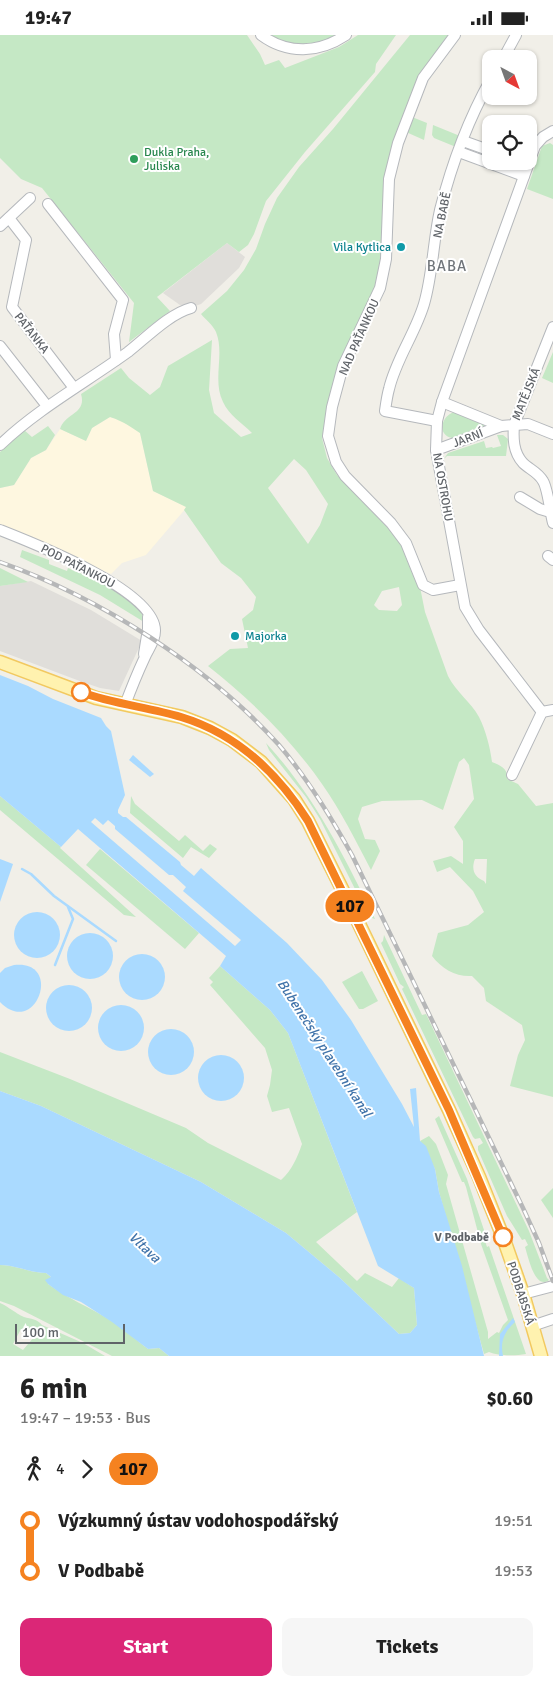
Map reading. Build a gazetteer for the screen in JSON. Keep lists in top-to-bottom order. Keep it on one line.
{"streets":{"main road":["PODBABSKÁ"],"street":["NA BABĚ","PAŤANKA","NAD PAŤANKOU","MATĚJSKÁ","JARNÍ","NA OSTROHU","POD PAŤANKOU"]},"crossings":[["NA BABĚ","NA OSTROHU"],["NAD PAŤANKOU","NA OSTROHU"],["MATĚJSKÁ","JARNÍ"],["JARNÍ","NA OSTROHU"],["POD PAŤANKOU","PODBABSKÁ"]],"districts":["BABA"],"water":["Bubenečský plavební kanál","Vltava"],"places":["Dukla Praha, Juliska","Vila Kytlica","Majorka","V Podbabě"],"lines":["bus line 107"],"scale_bar":"100 m","north":"bottom right","page":{"status":"19:47","on_map":"107","scale":"100 m","heading":["6 min","19:47 – 19:53 · Bus","$0.60"],"legs":["4","107"],"list":[{"name":"Výzkumný ústav vodohospodářský","value":"19:51"},{"name":"V Podbabě","value":"19:53"}],"buttons":["Start","Tickets"]}}
